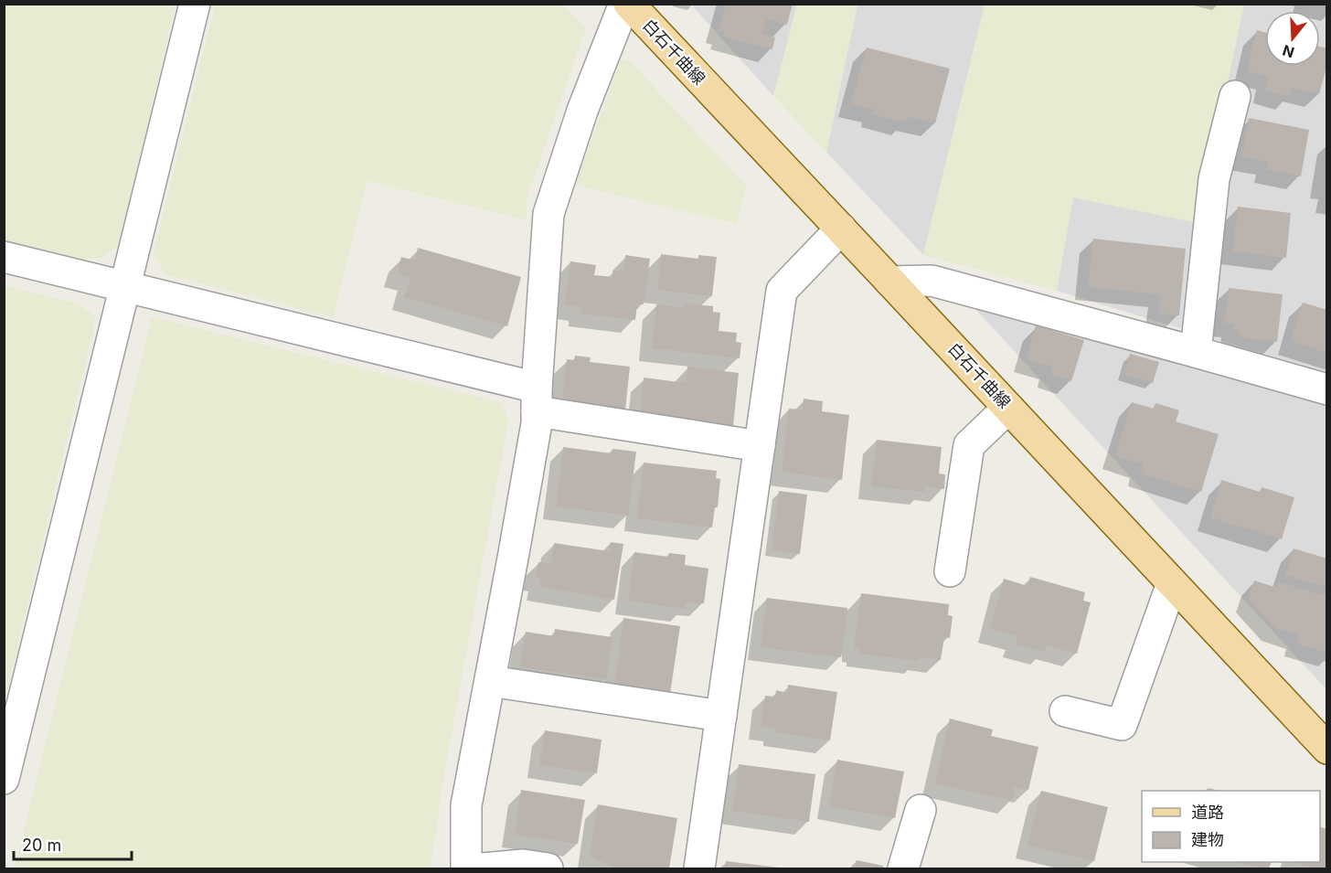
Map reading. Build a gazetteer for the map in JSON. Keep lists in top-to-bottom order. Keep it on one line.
{"streets":{"main road":["白石千曲線"]},"legend":["道路","建物"],"scale_bar":"20 m","north":"bottom"}
